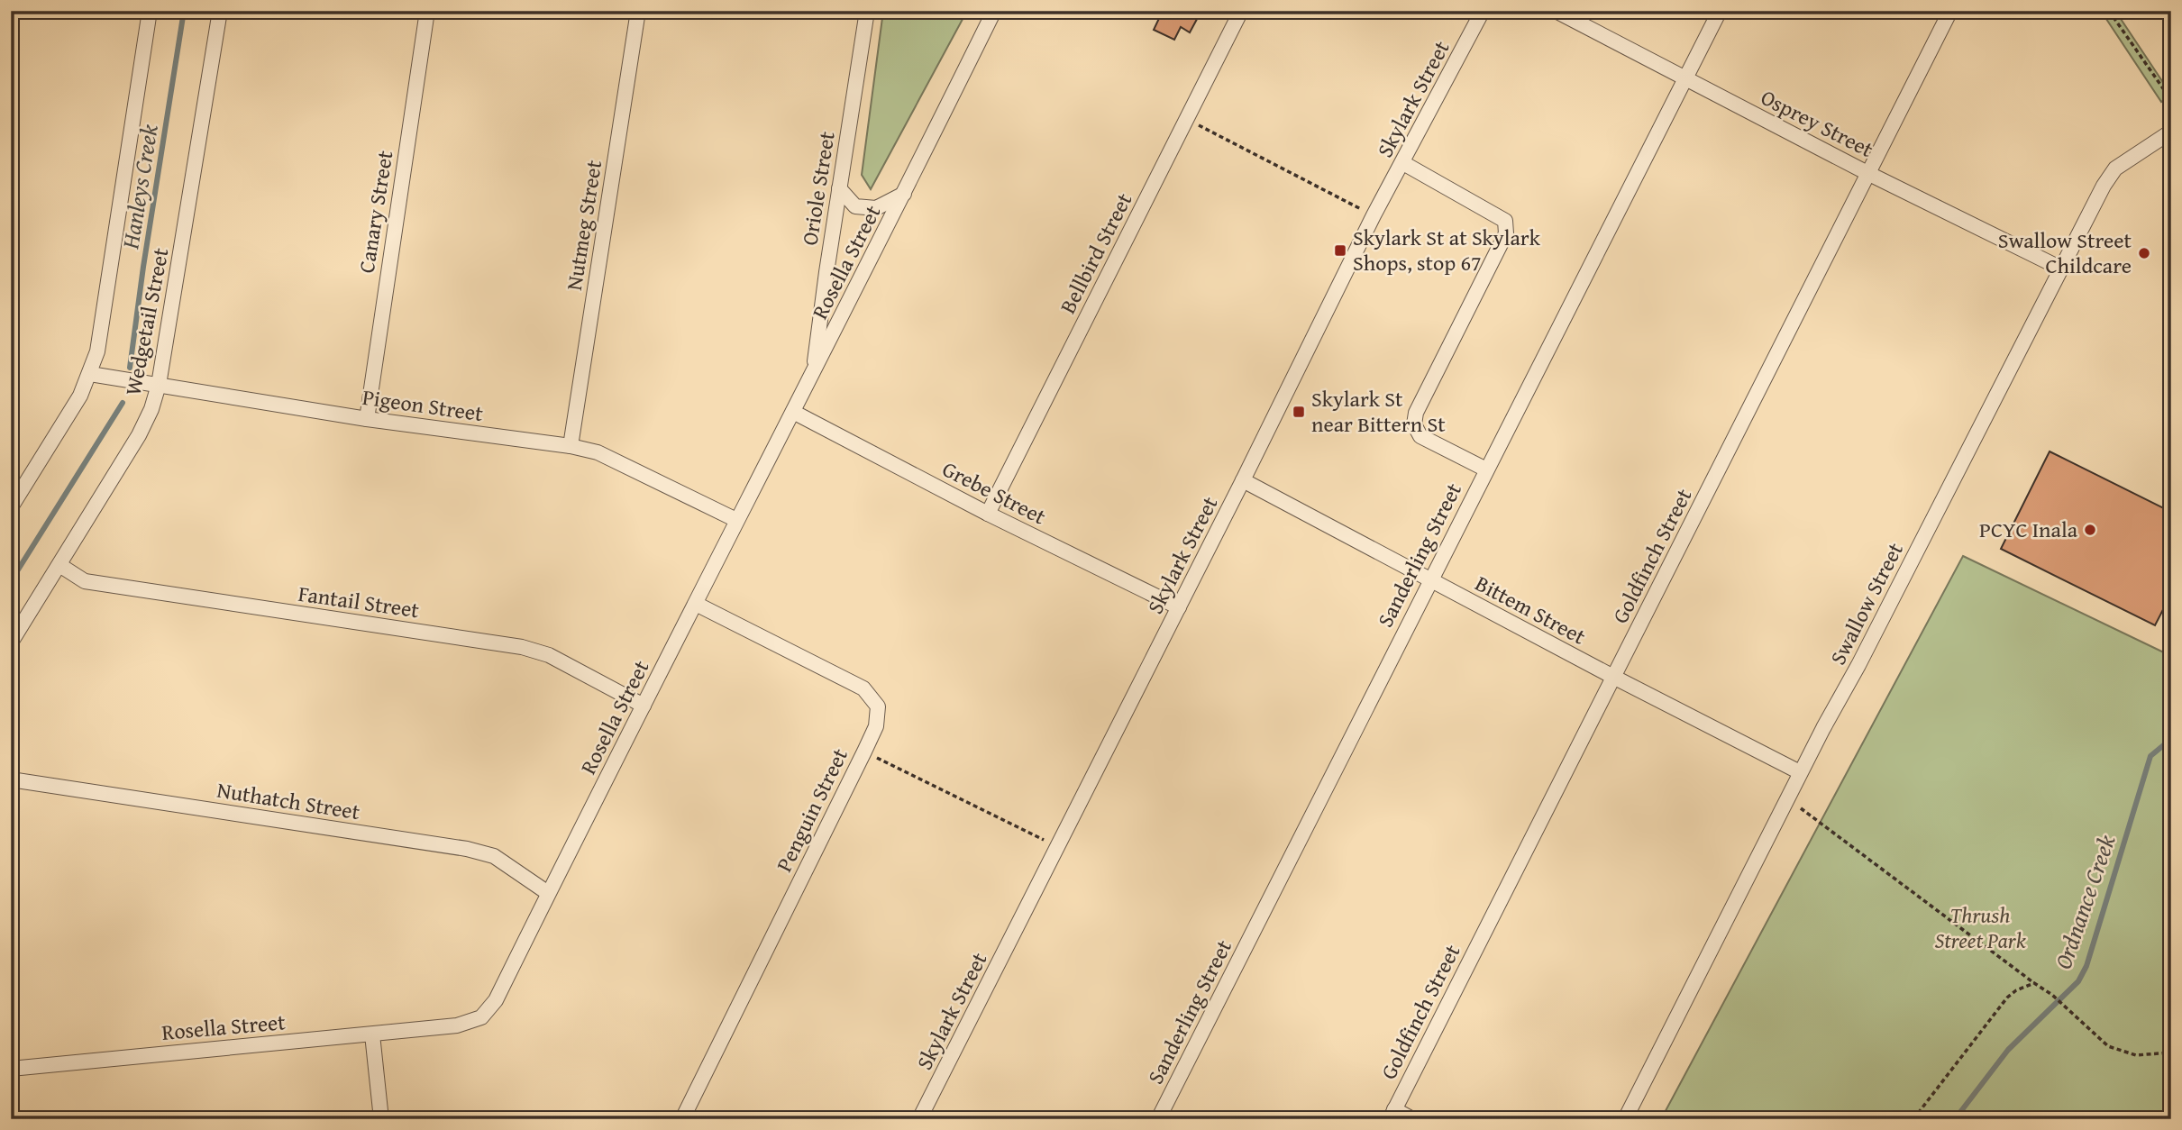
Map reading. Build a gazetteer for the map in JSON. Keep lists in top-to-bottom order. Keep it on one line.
{"streets":{"street":["Skylark Street","Osprey Street","Oriole Street","Canary Street","Nutmeg Street","Bellbird Street","Rosella Street","Wedgetail Street","Pigeon Street","Grebe Street","Sanderling Street","Goldfinch Street","Fantail Street","Swallow Street","Bittem Street","Nuthatch Street","Penguin Street"]},"crossings":[["Skylark Street","Grebe Street"],["Skylark Street","Bittem Street"],["Osprey Street","Sanderling Street"],["Osprey Street","Goldfinch Street"],["Osprey Street","Swallow Street"],["Oriole Street","Rosella Street"],["Canary Street","Pigeon Street"],["Nutmeg Street","Pigeon Street"],["Bellbird Street","Grebe Street"],["Rosella Street","Pigeon Street"],["Rosella Street","Grebe Street"],["Rosella Street","Fantail Street"],["Rosella Street","Nuthatch Street"],["Rosella Street","Penguin Street"],["Wedgetail Street","Pigeon Street"],["Wedgetail Street","Fantail Street"],["Sanderling Street","Bittem Street"],["Goldfinch Street","Bittem Street"],["Swallow Street","Bittem Street"]],"water":["Hanleys Creek","Ordnance Creek"],"parks":["Thrush Street Park"],"places":{"transit":["Skylark St at Skylark Shops, stop 67","Skylark St near Bittern St"],"other":["Swallow Street Childcare","PCYC Inala"]}}
